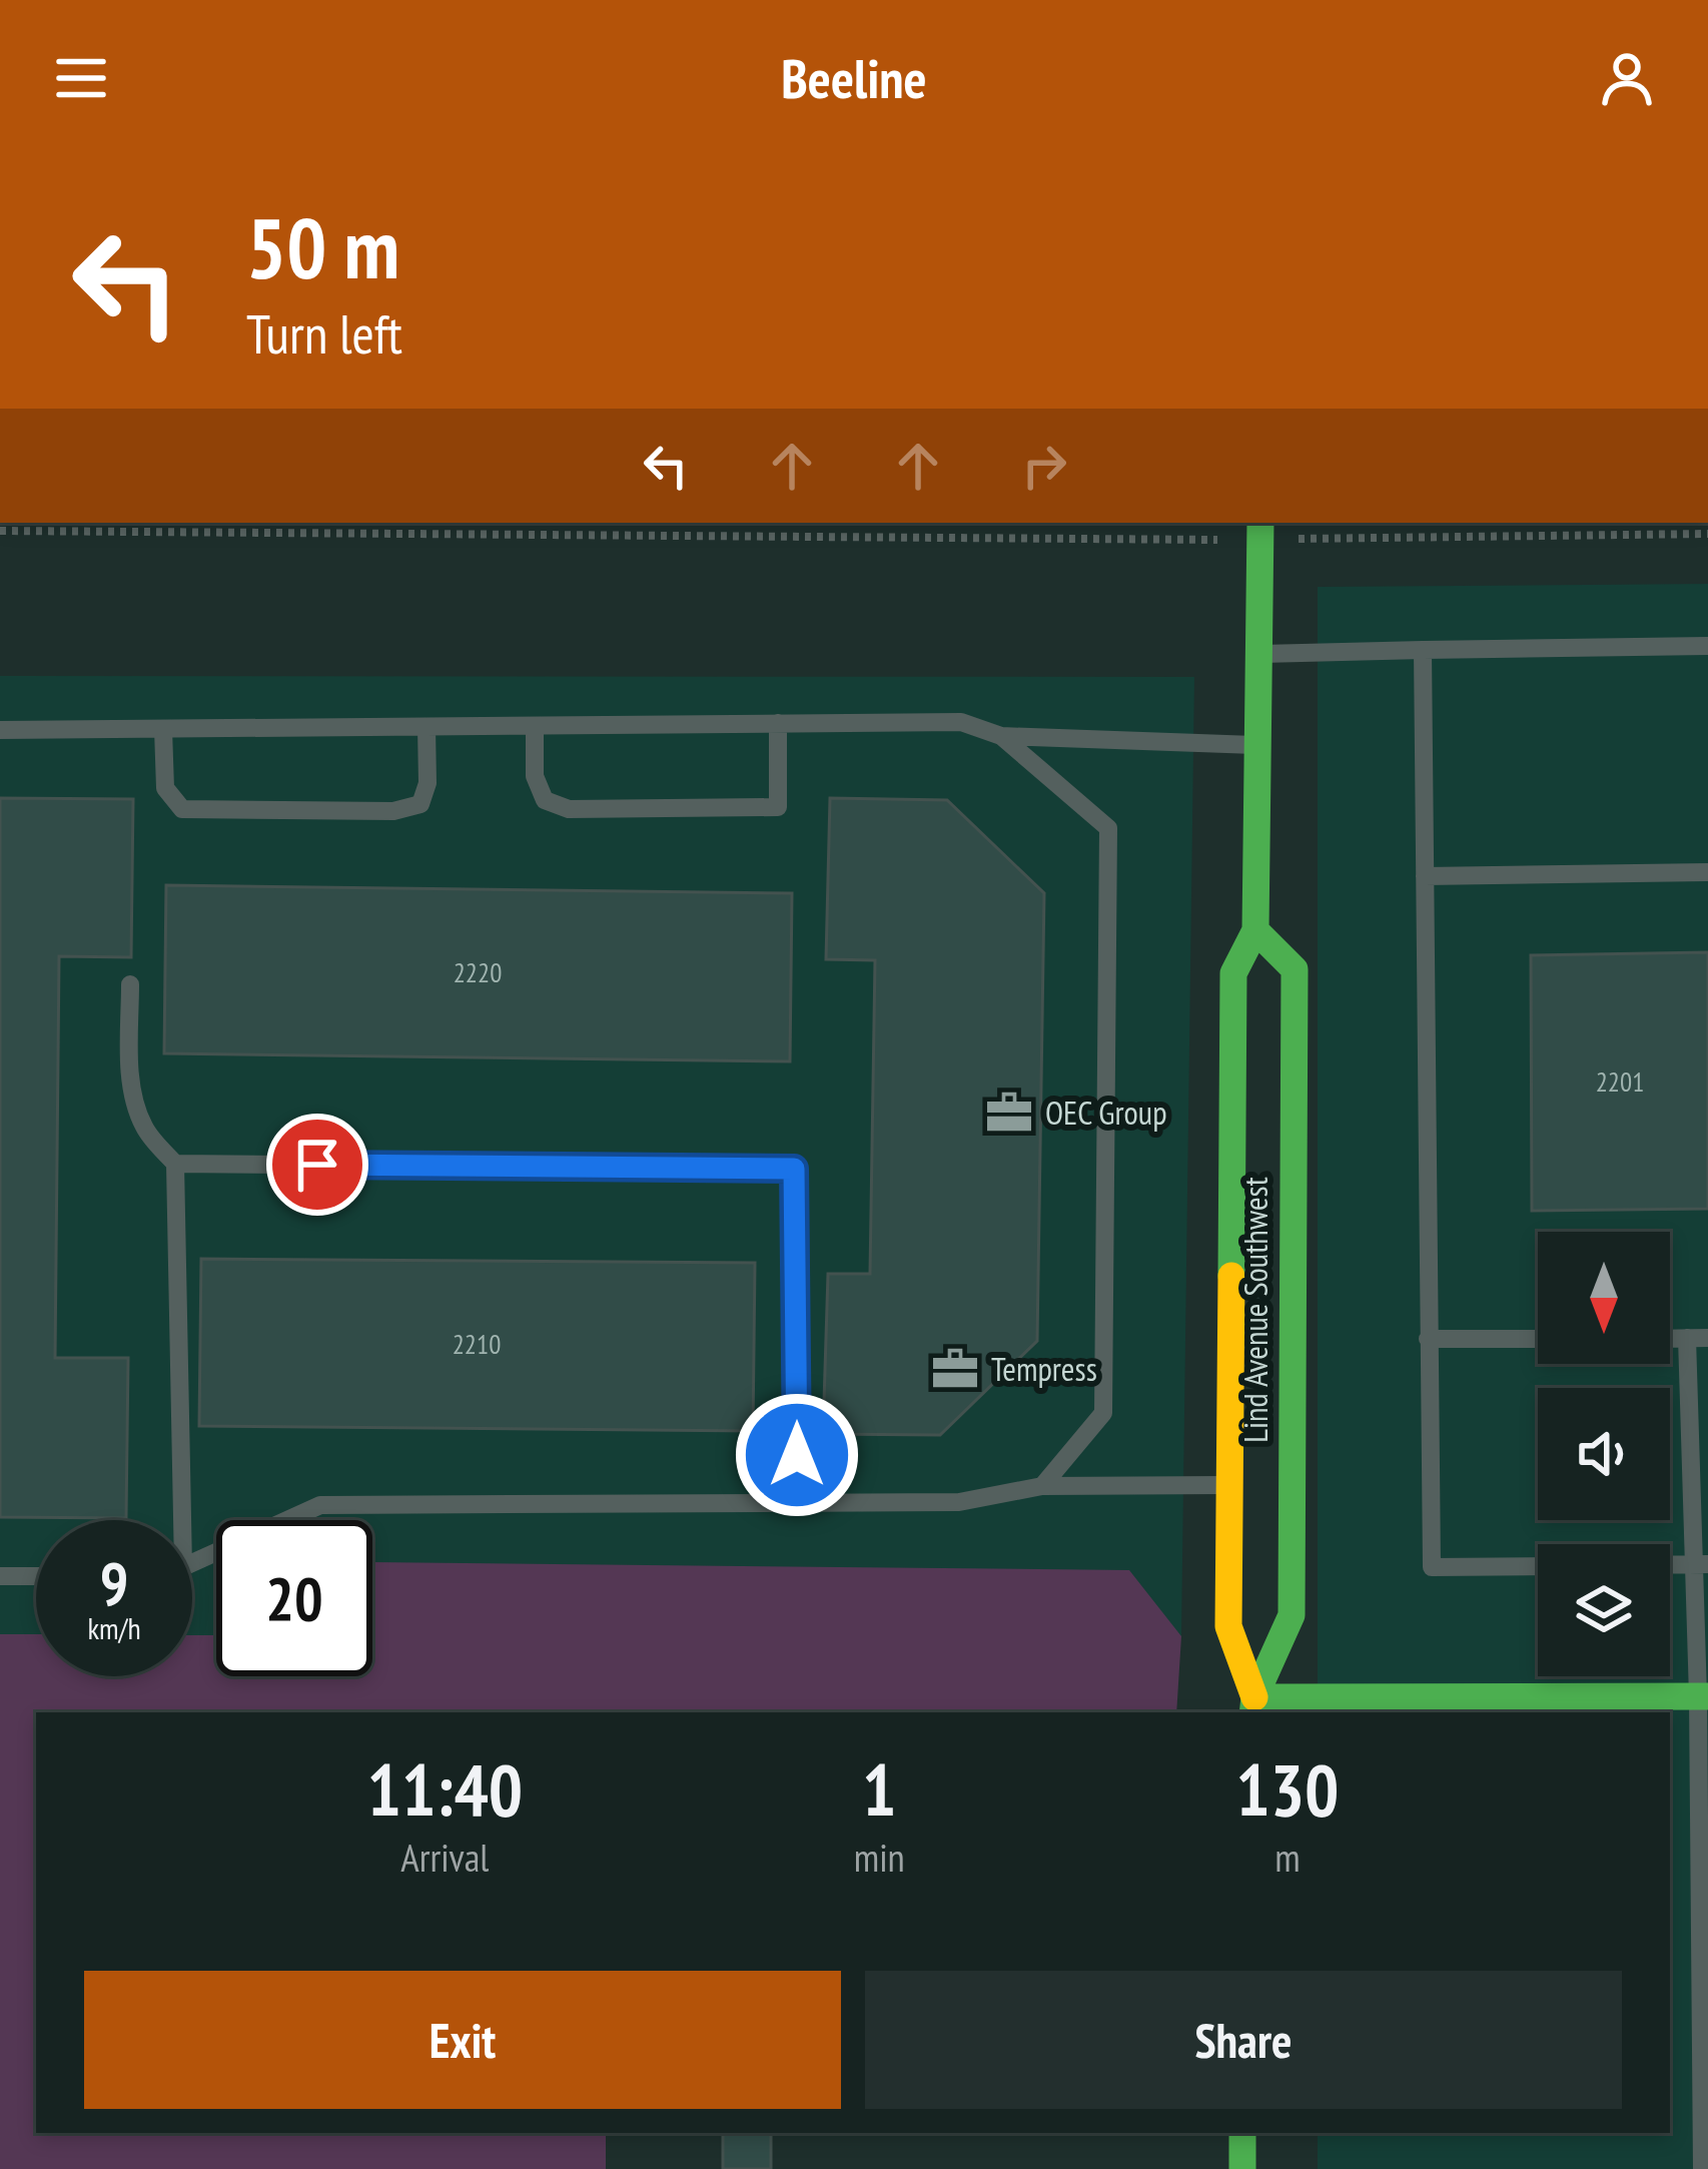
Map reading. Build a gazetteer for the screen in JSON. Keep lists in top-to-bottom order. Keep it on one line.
{"streets":{"main road":["Lind Avenue Southwest"]},"places":{"office":["OEC Group","Tempress"]},"house_numbers":["2220","2201","2210"],"north":"bottom","page":{"header":"Beeline","turn":["50 m","Turn left"],"speed":"9 km/h","limit":"20","eta":["11:40","Arrival","1","min","130","m"],"buttons":["Exit","Share"]}}
